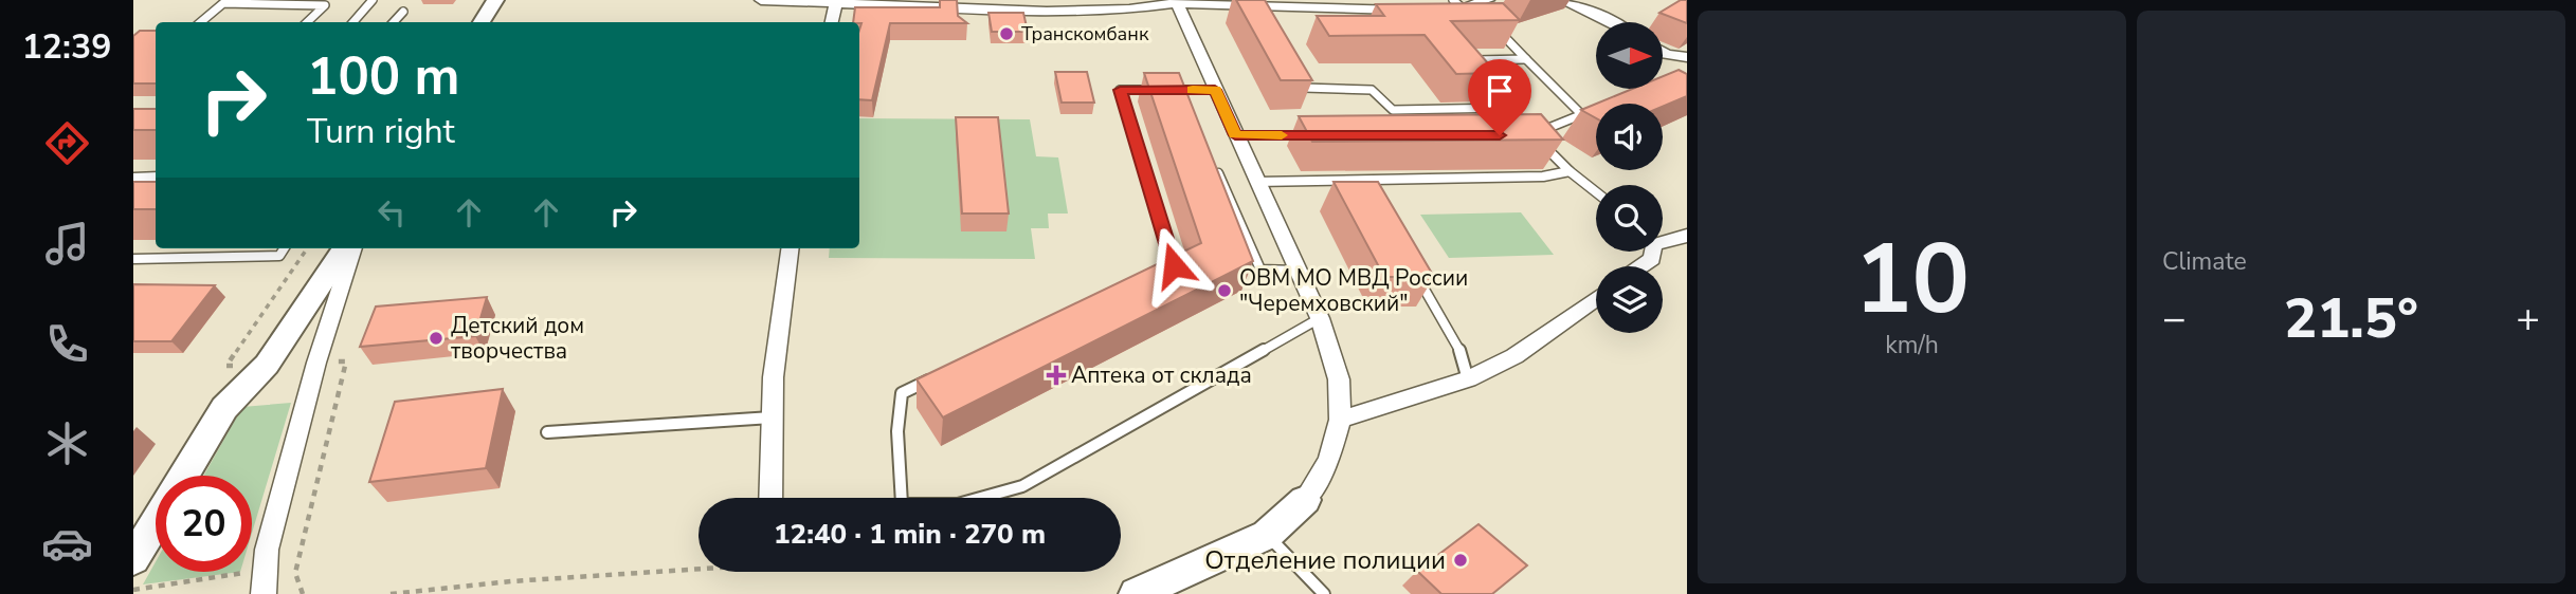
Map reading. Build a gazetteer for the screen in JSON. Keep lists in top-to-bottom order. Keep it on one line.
{"places":{"other":["Транскомбанк","ОВМ МО МВД России \"Черемховский\"","Детский дом творчества","Отделение полиции"],"health":["Аптека от склада"]},"north":"right","page":{"tabs":"12:39","tile":[["10","km/h"],"Climate"],"turn":["100 m","Turn right"],"heat":["−","21.5°","+"],"limit":"20","trip":"12:40 · 1 min · 270 m"}}
